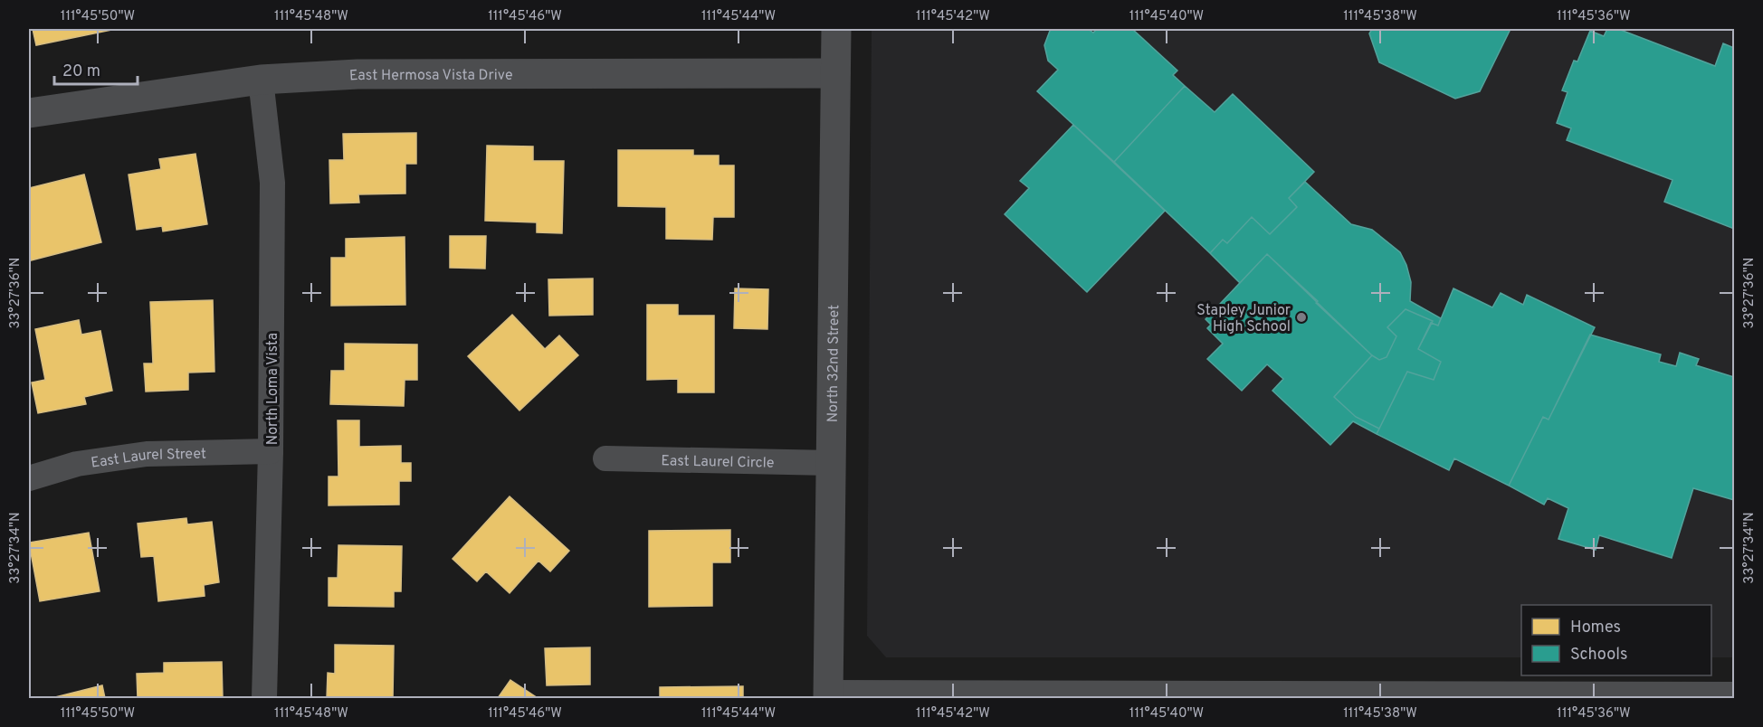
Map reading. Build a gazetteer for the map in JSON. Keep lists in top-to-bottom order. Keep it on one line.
{"streets":{"street":["East Hermosa Vista Drive","North 32nd Street","North Loma Vista","East Laurel Street","East Laurel Circle"]},"crossings":[["East Hermosa Vista Drive","North 32nd Street"],["East Hermosa Vista Drive","North Loma Vista"],["North 32nd Street","East Laurel Circle"],["North Loma Vista","East Laurel Street"]],"places":["Stapley Junior High School"],"legend":["Homes","Schools"],"scale_bar":"20 m","coordinates":["111°45'50\"W","111°45'48\"W","111°45'46\"W","111°45'44\"W","111°45'42\"W","111°45'40\"W","111°45'38\"W","111°45'36\"W","33°27'36\"N","33°27'34\"N"]}
